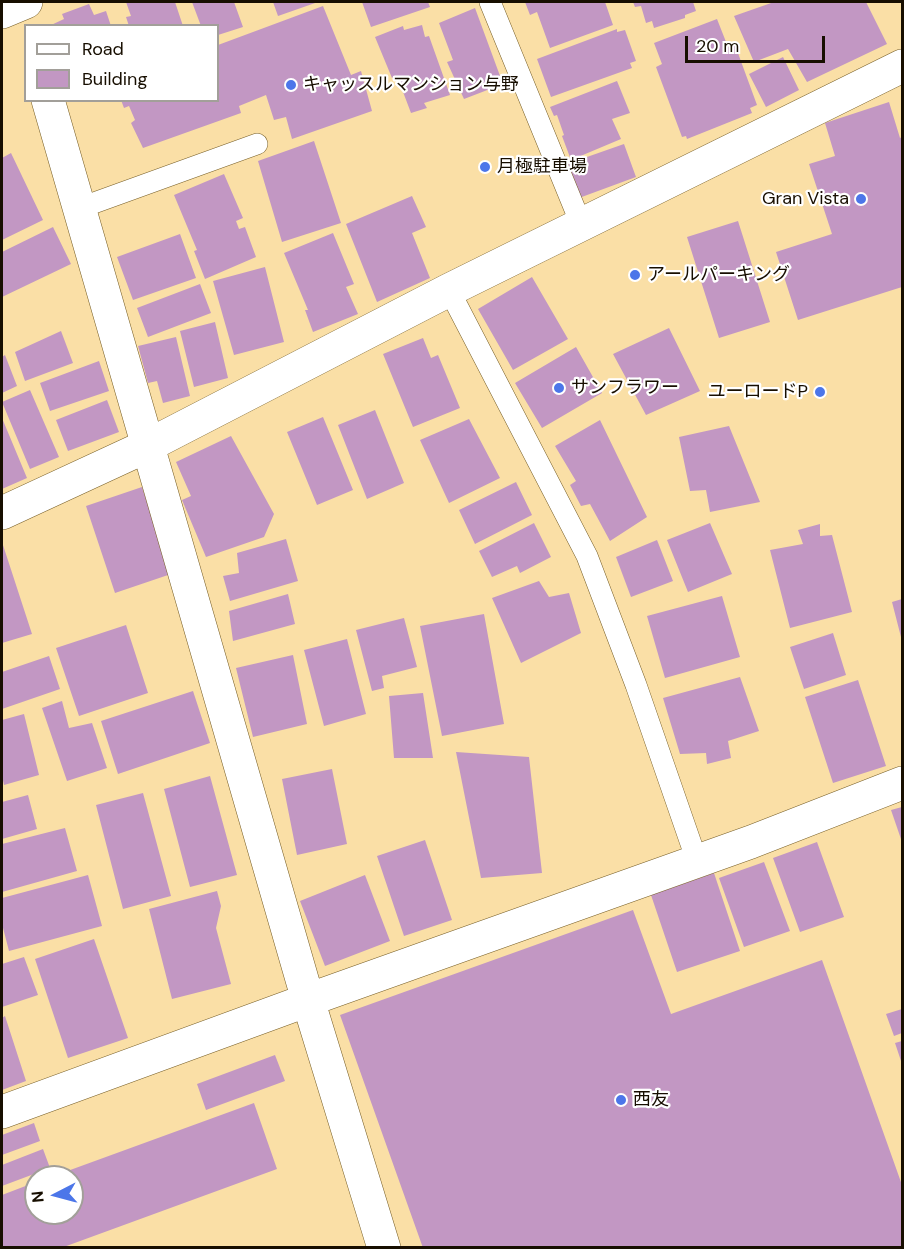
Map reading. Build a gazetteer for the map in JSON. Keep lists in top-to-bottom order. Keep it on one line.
{"places":["キャッスルマンション与野","月極駐車場","Gran Vista","アールパーキング","サンフラワー","ユーロードP","西友"],"legend":["Road","Building"],"scale_bar":"20 m","north":"left"}
